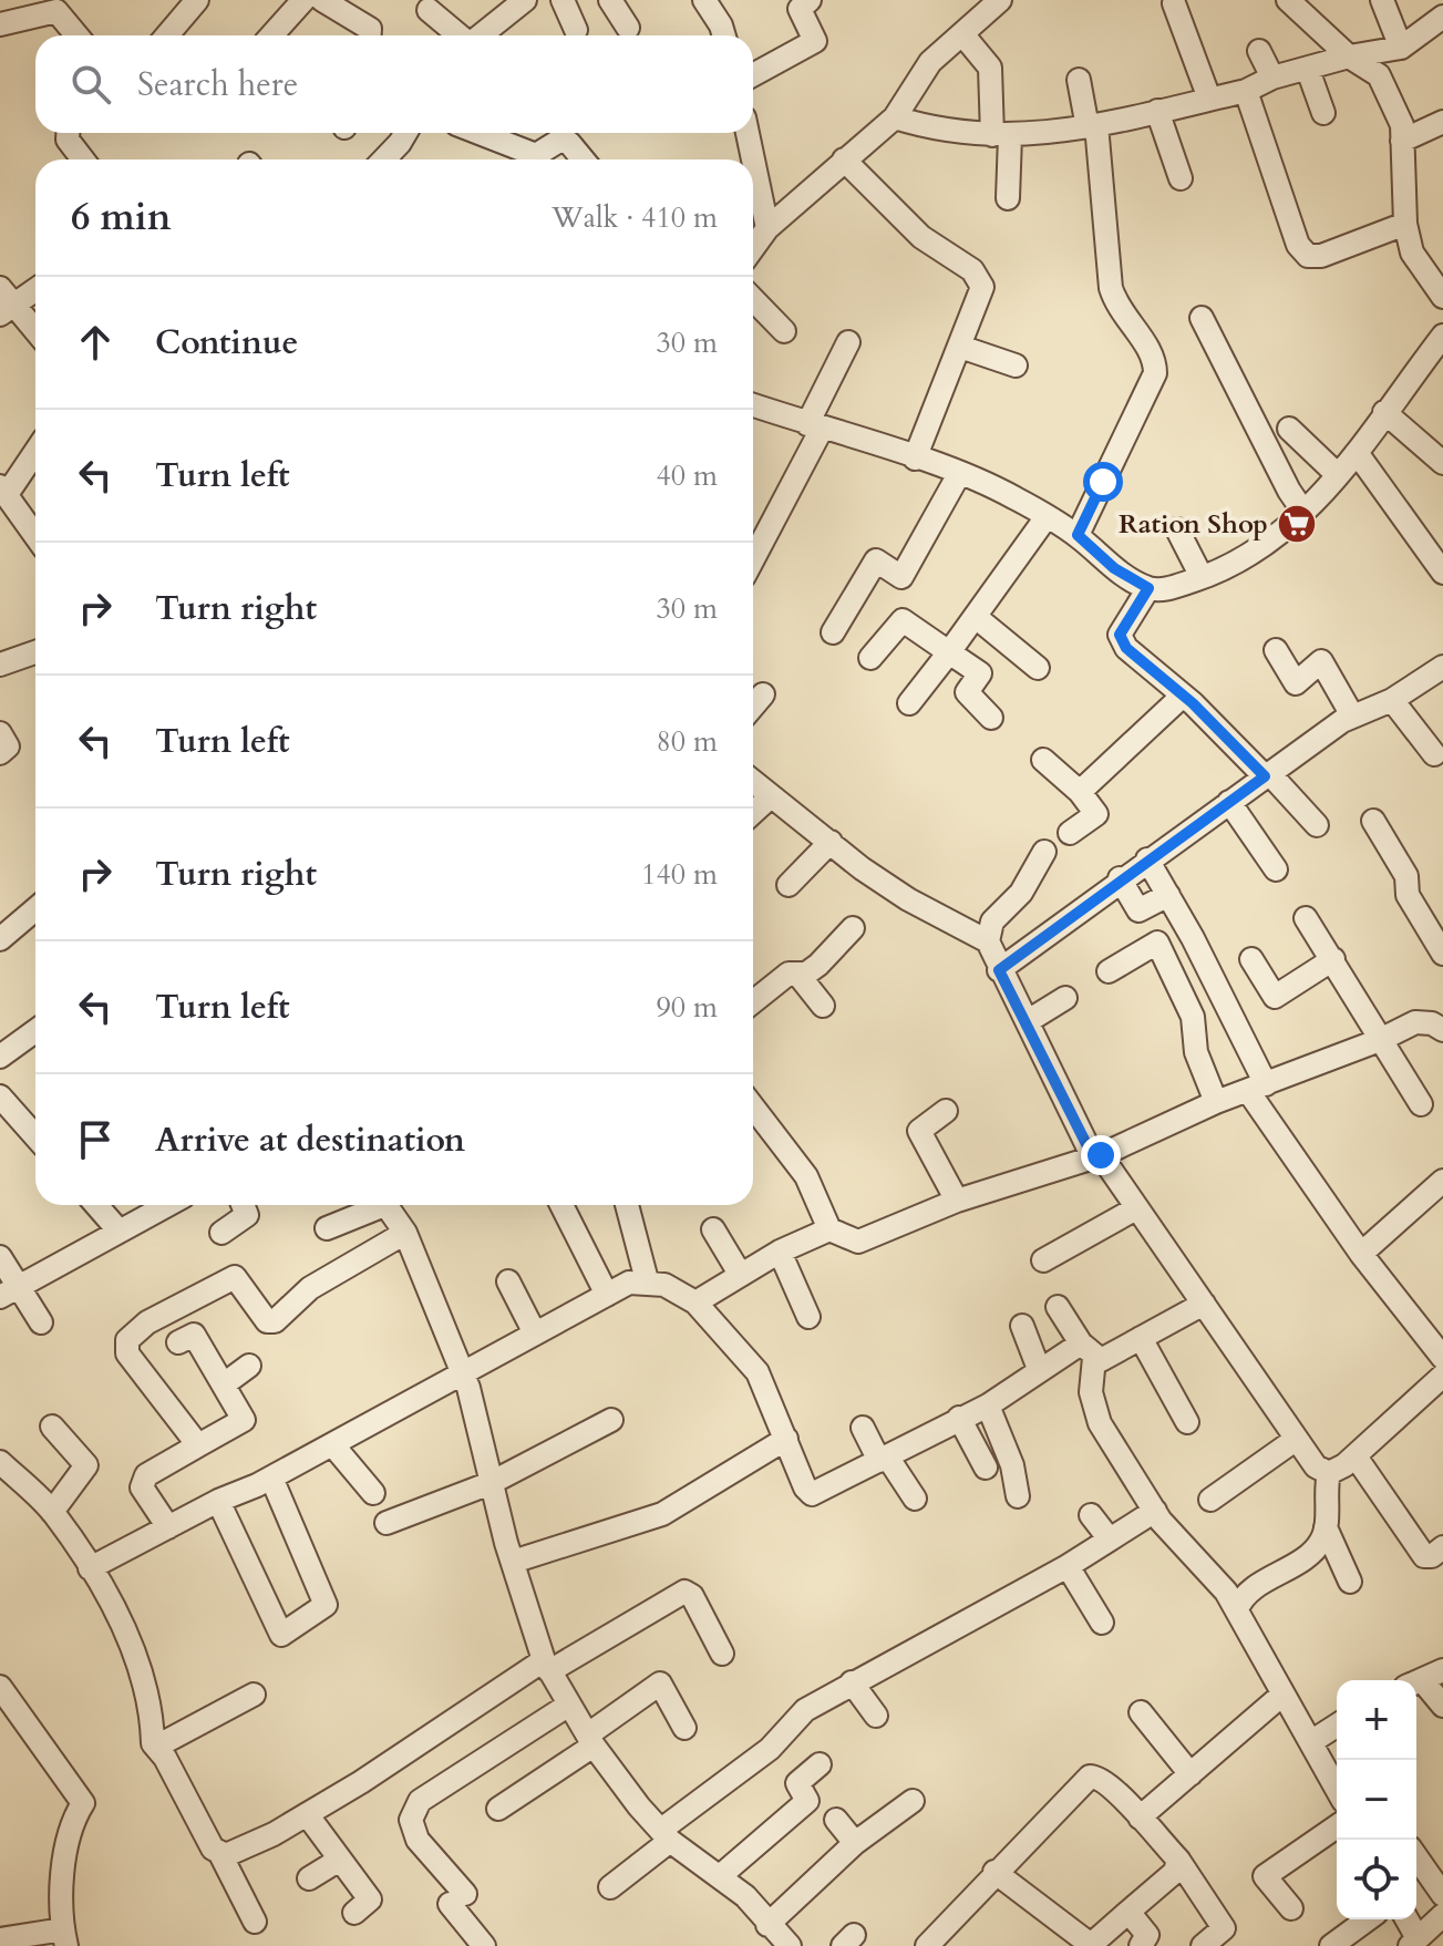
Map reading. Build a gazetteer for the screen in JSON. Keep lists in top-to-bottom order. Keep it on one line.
{"places":{"supermarket":["Ration Shop"]},"page":{"search":"Search here","heading":["6 min","Walk · 410 m"],"list":[["Continue","30 m"],["Turn left","40 m"],["Turn right","30 m"],["Turn left","80 m"],["Turn right","140 m"],["Turn left","90 m"],"Arrive at destination"],"map_buttons":["+","−"]}}
